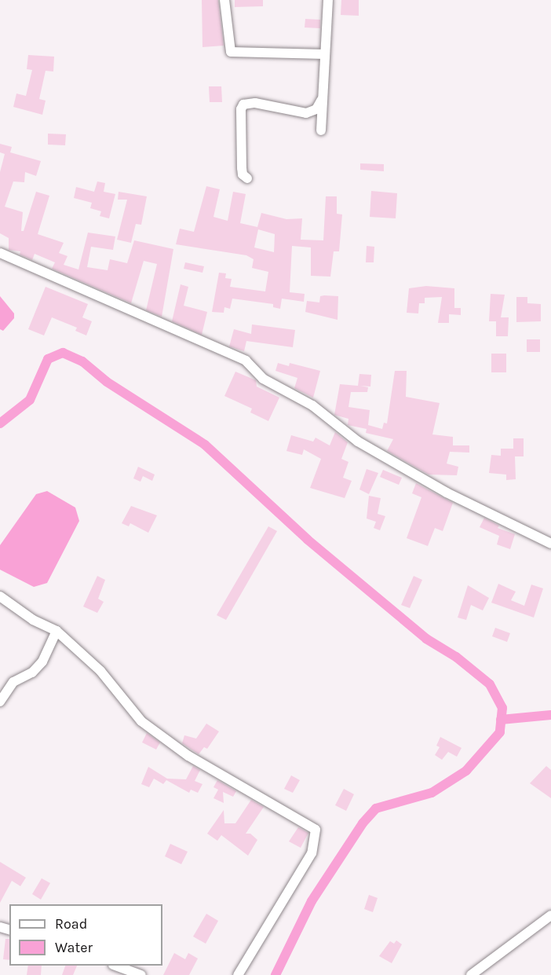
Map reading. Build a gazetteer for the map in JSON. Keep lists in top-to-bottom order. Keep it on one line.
{"legend":["Road","Water"]}
